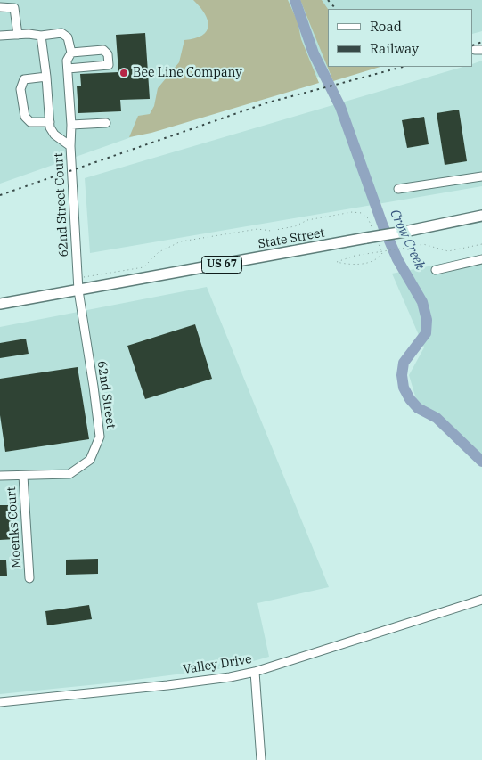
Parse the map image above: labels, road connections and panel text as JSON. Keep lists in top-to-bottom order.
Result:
{
  "streets": {
    "main road": ["State Street", "US 67"],
    "street": [
      "62nd Street Court",
      "62nd Street",
      "Moenks Court",
      "Valley Drive"
    ]
  },
  "crossings": [
    ["62nd Street Court", "State Street"],
    ["62nd Street Court", "62nd Street"],
    ["State Street", "62nd Street"],
    ["62nd Street", "Moenks Court"]
  ],
  "water": ["Crow Creek"],
  "places": ["Bee Line Company"],
  "legend": ["Road", "Railway"]
}
